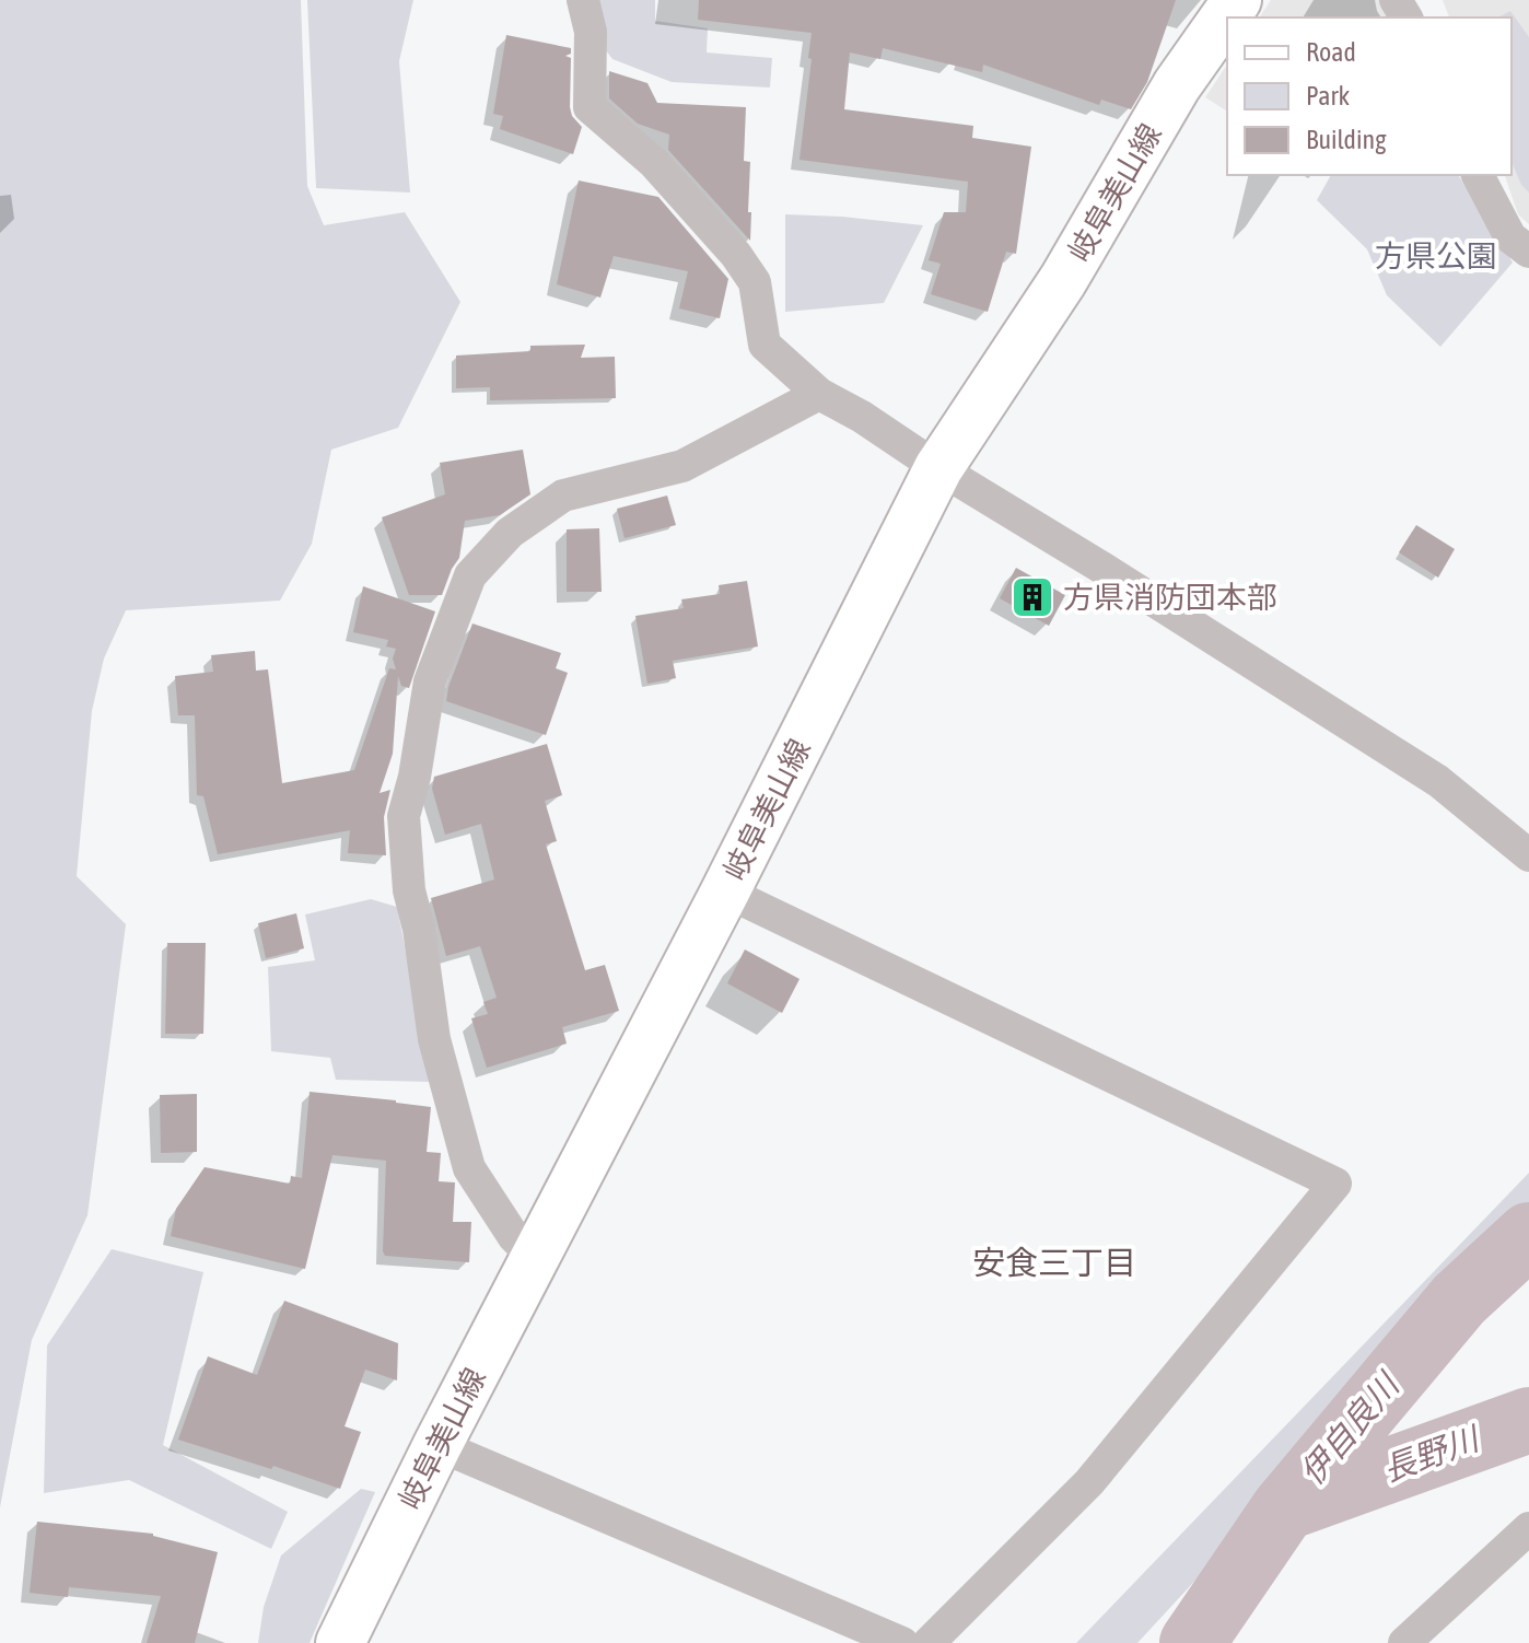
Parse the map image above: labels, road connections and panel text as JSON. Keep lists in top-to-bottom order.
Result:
{
  "streets": {
    "main road": ["岐阜美山線"]
  },
  "districts": ["安食三丁目"],
  "water": ["伊自良川", "長野川"],
  "parks": ["方県公園"],
  "places": {
    "building": ["方県消防団本部"]
  },
  "legend": ["Road", "Park", "Building"]
}
